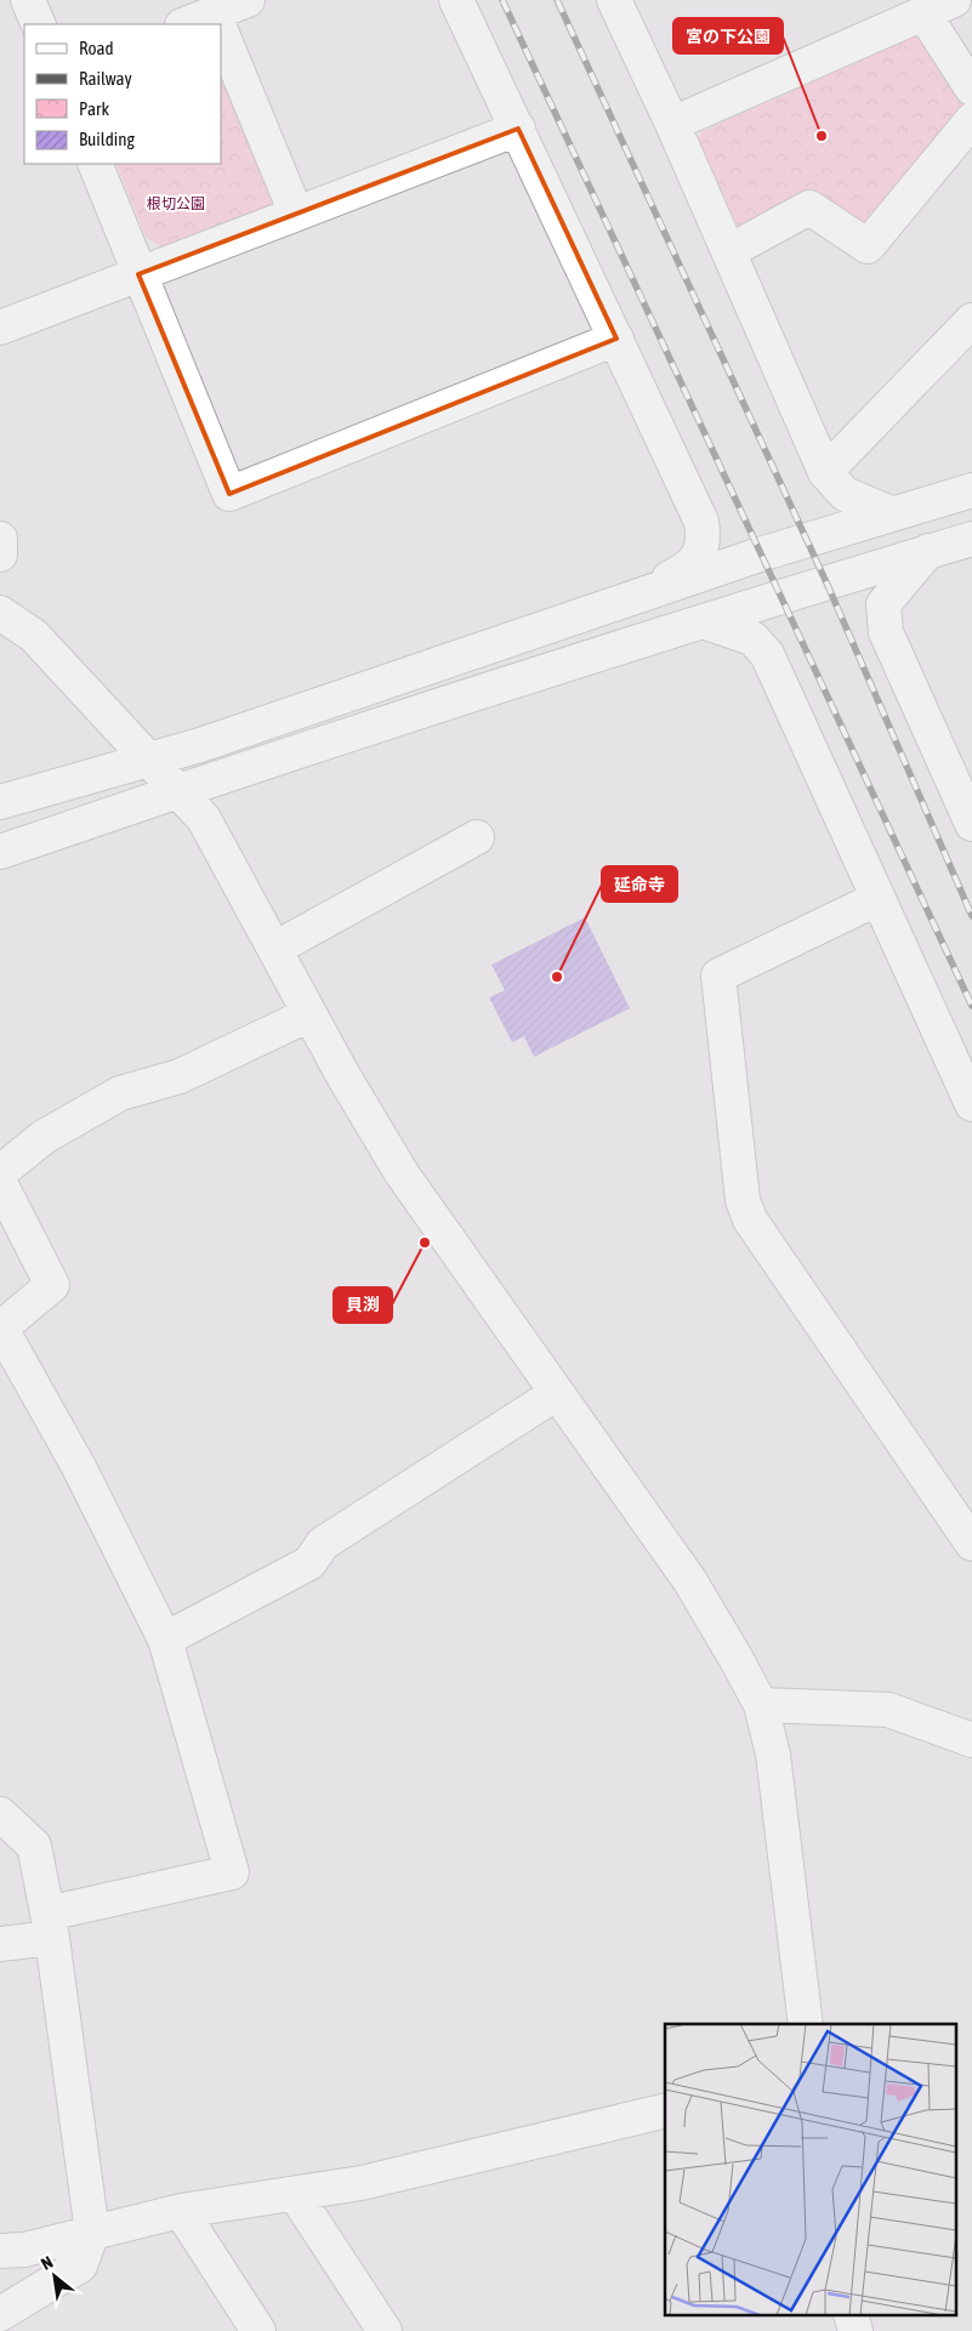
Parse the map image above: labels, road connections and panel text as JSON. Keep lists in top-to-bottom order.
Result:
{
  "parks": ["根切公園"],
  "places": ["宮の下公園", "延命寺", "貝渕"],
  "legend": [
    "Road",
    "Railway",
    "Park",
    "Building"
  ],
  "north": "top left"
}
